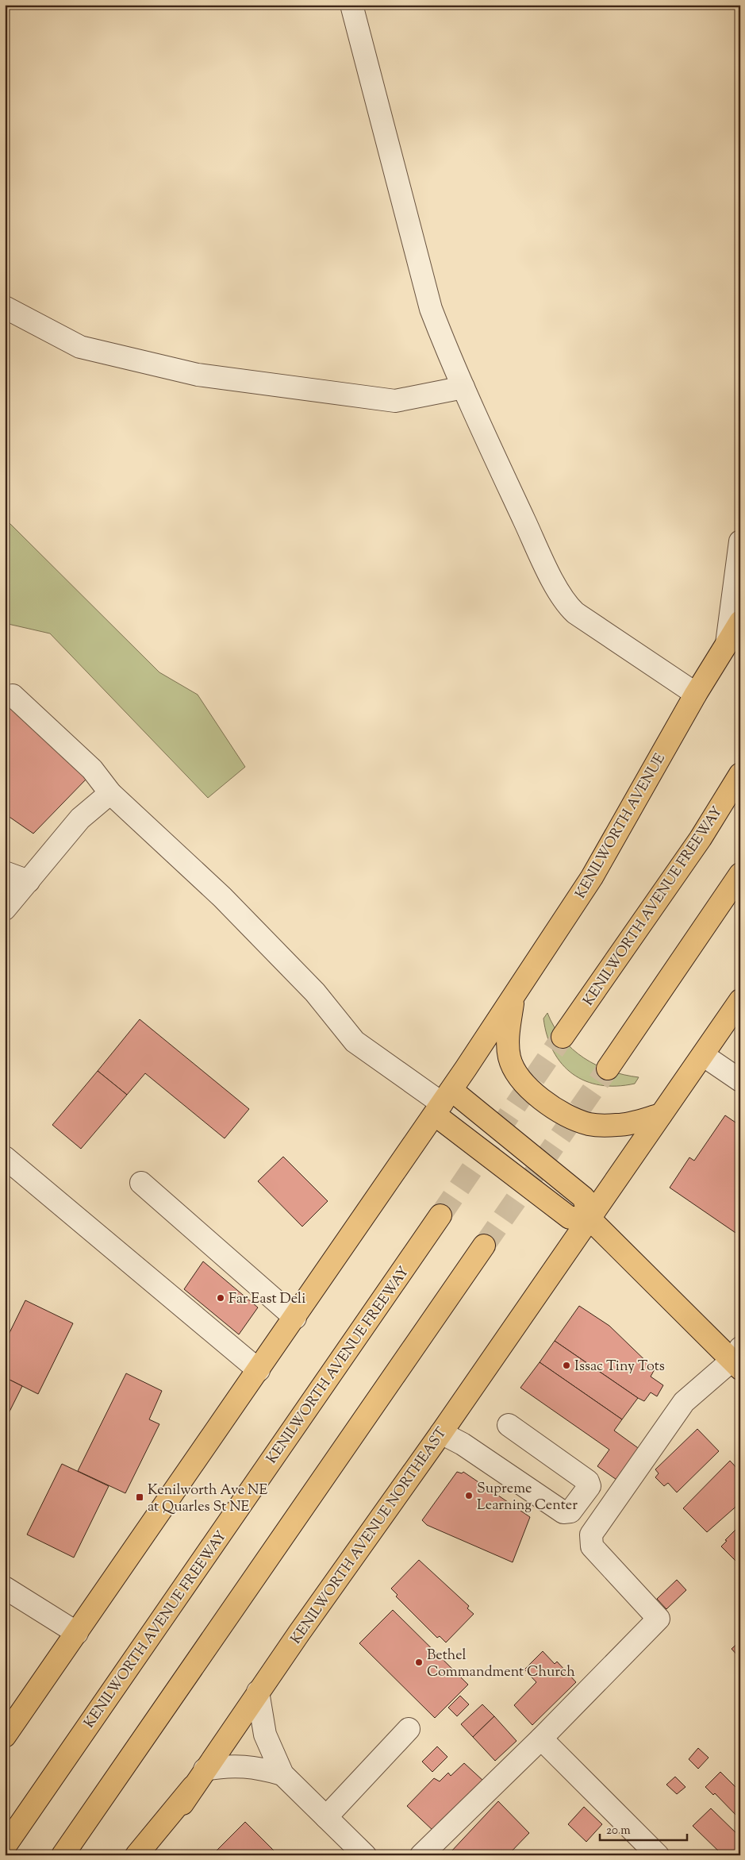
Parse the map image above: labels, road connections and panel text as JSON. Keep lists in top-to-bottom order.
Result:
{
  "streets": {
    "main road": ["KENILWORTH AVENUE", "KENILWORTH AVENUE FREEWAY", "KENILWORTH AVENUE NORTHEAST"]
  },
  "places": {
    "other": [
      "Far East Deli",
      "Issac Tiny Tots",
      "Supreme Learning Center",
      "Bethel Commandment Church"
    ],
    "transit": ["Kenilworth Ave NE at Quarles St NE"]
  },
  "scale_bar": "20 m"
}
